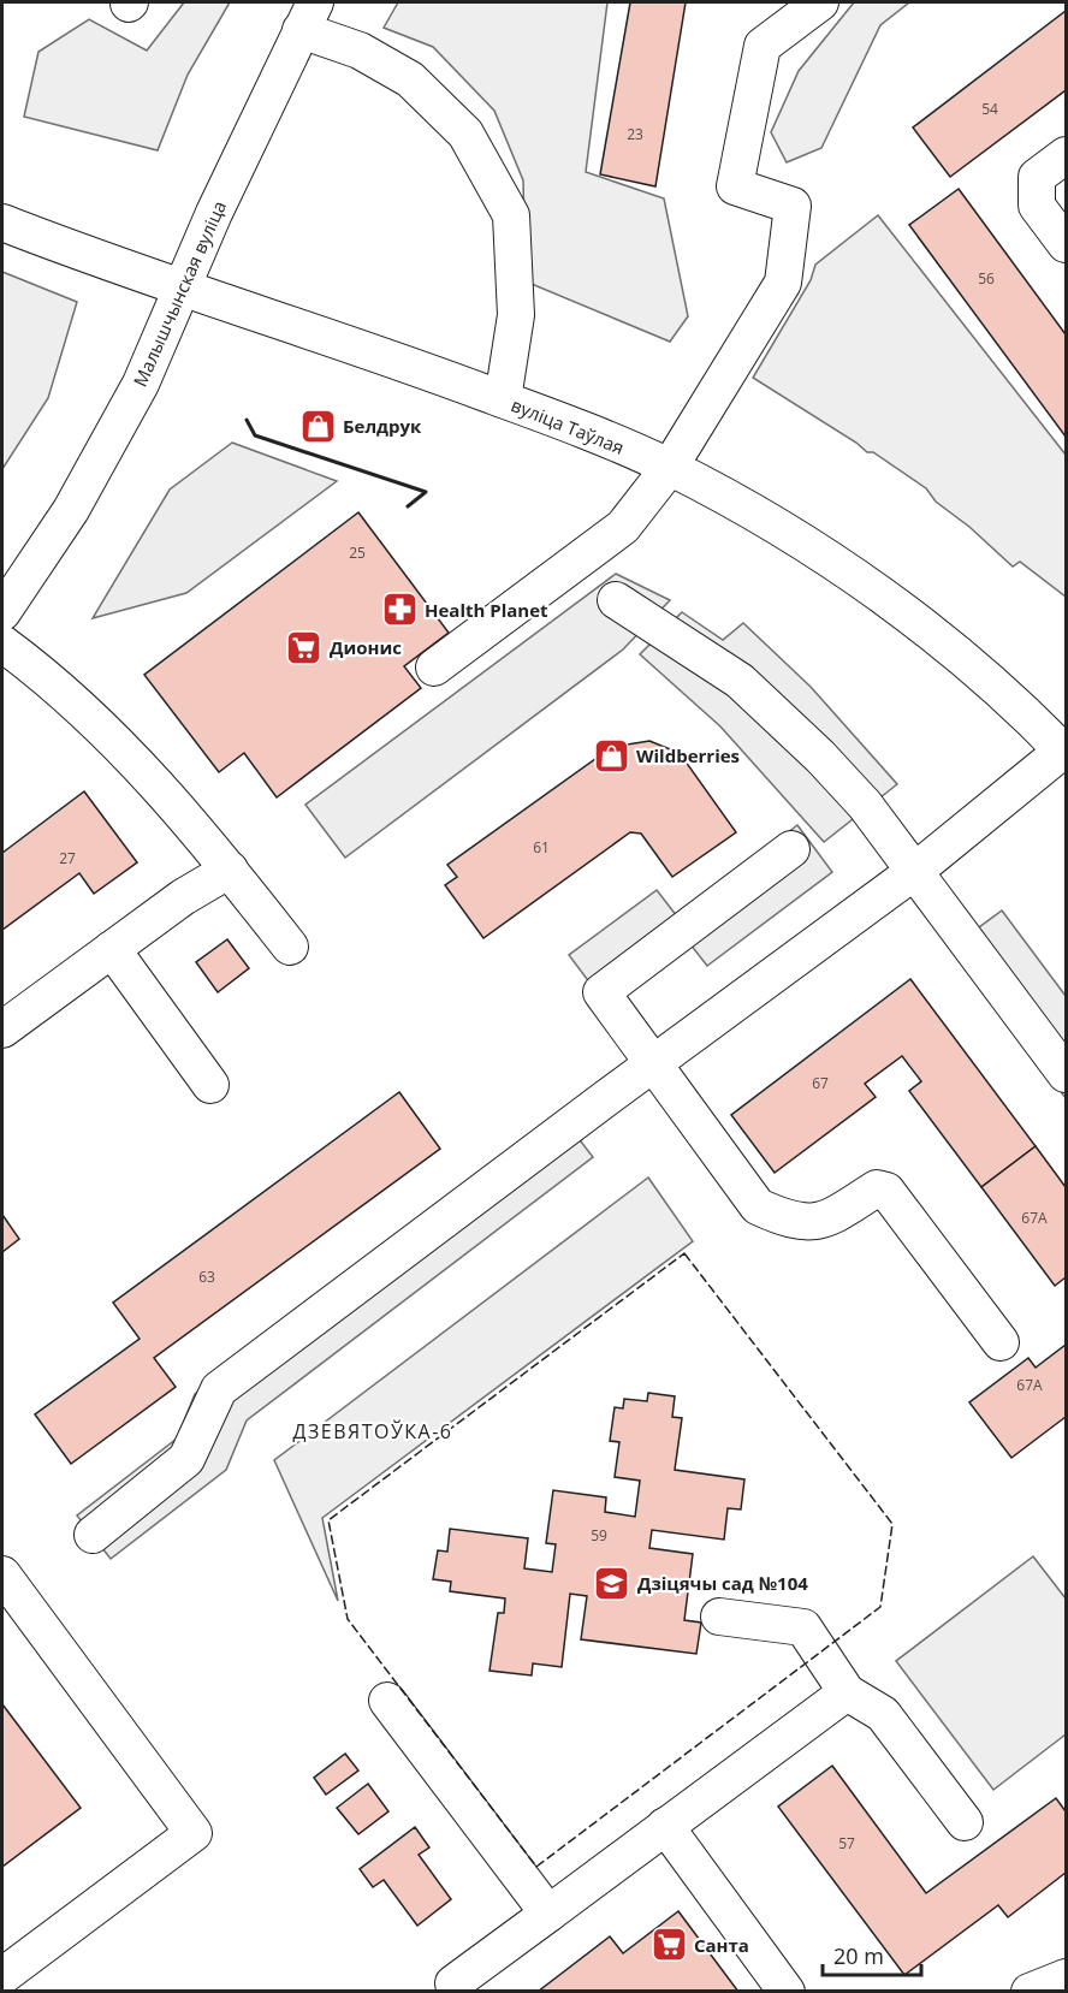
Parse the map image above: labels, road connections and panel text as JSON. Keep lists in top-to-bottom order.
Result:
{
  "streets": {
    "street": ["Малышчынская вуліца", "вуліца Таўлая"]
  },
  "crossings": [
    ["Малышчынская вуліца", "вуліца Таўлая"]
  ],
  "districts": ["ДЗЕВЯТОЎКА-6"],
  "places": {
    "shop": ["Белдрук", "Wildberries"],
    "pharmacy": ["Health Planet"],
    "supermarket": ["Дионис", "Санта"],
    "school or university": ["Дзіцячы сад №104"]
  },
  "house_numbers": [
    "54",
    "23",
    "56",
    "25",
    "61",
    "27",
    "67",
    "67А",
    "63",
    "67А",
    "59",
    "57"
  ],
  "scale_bar": "20 m"
}
